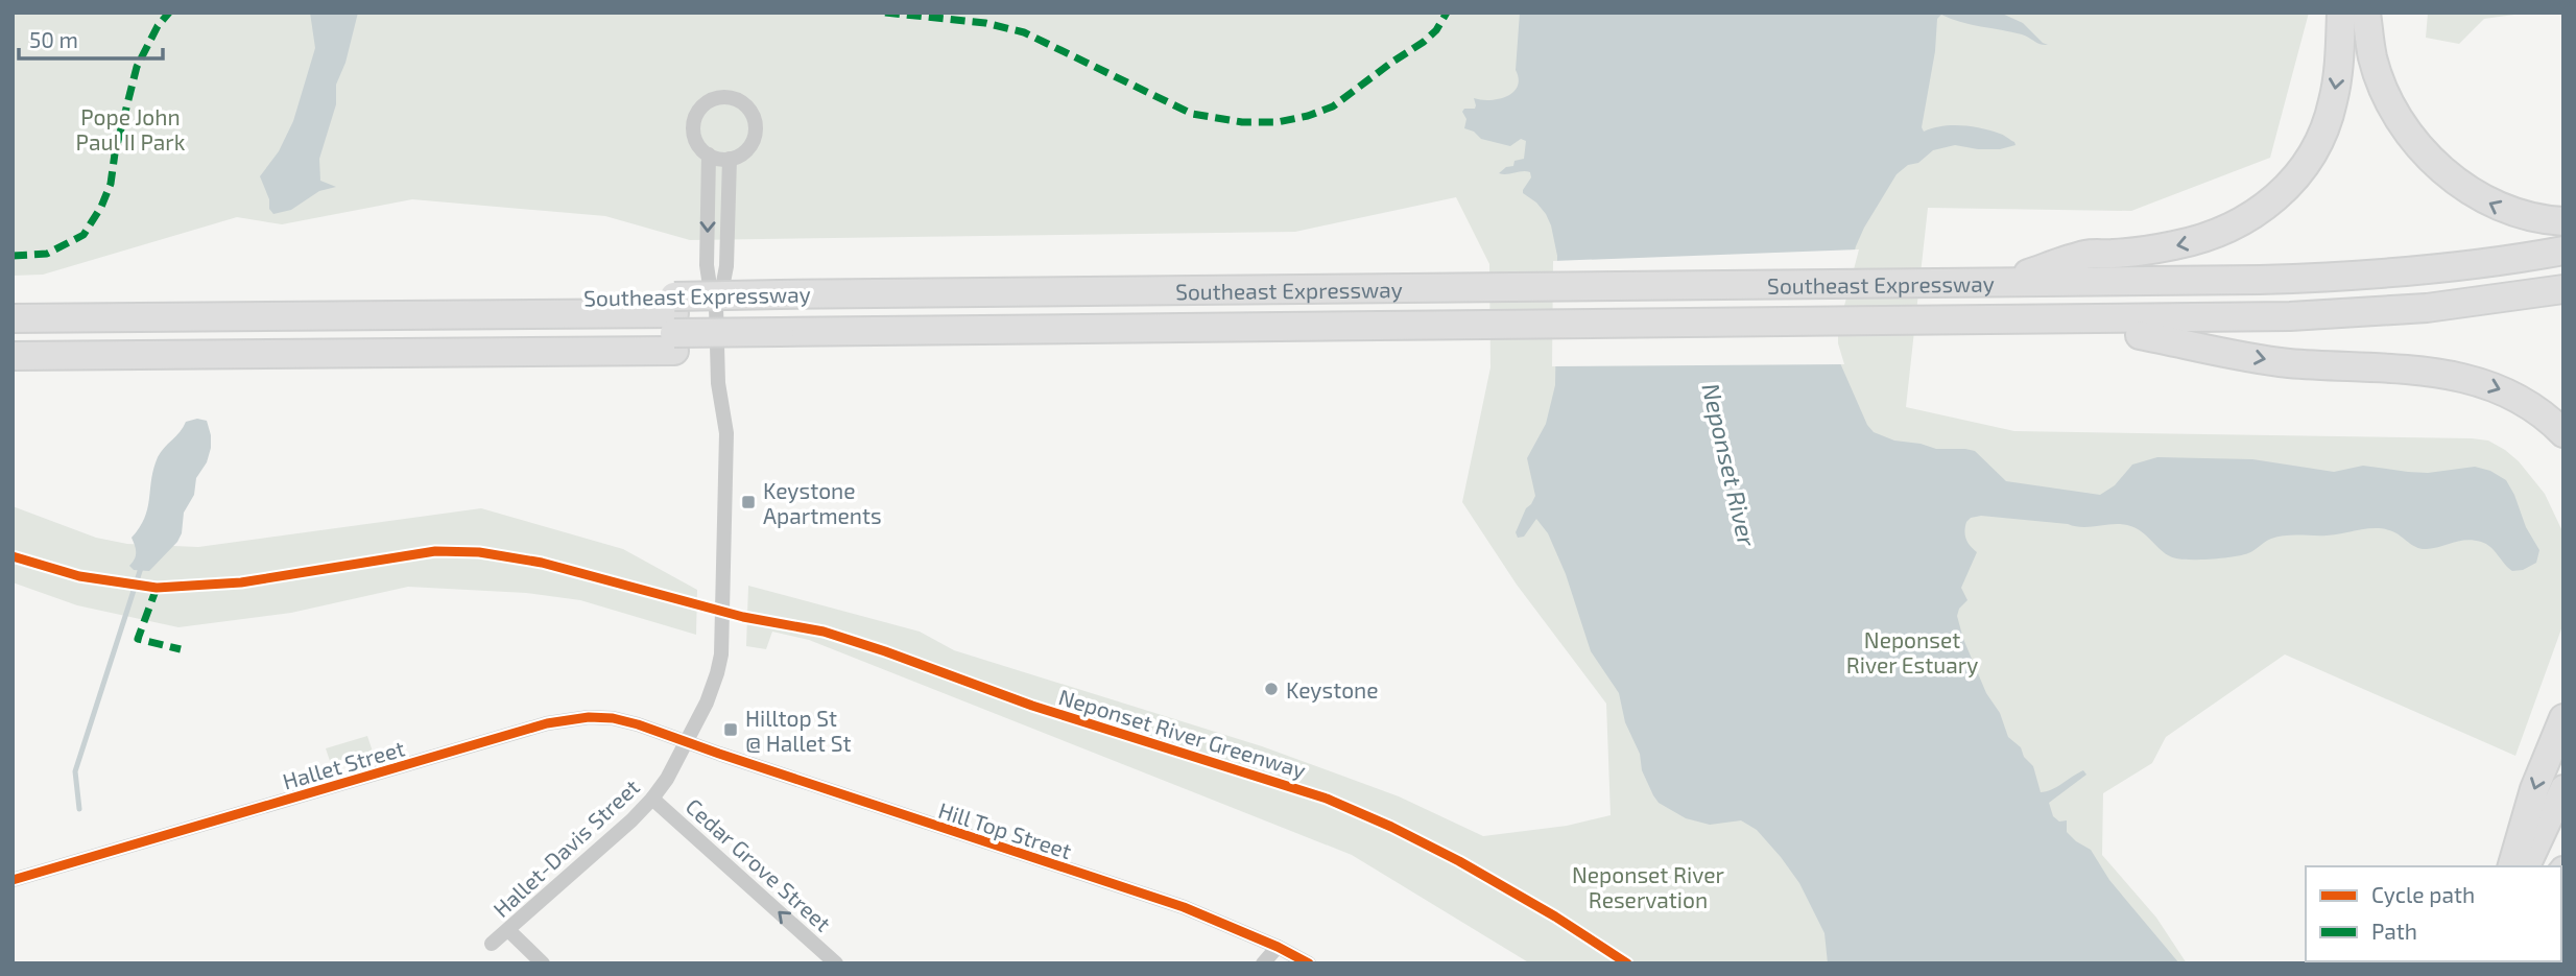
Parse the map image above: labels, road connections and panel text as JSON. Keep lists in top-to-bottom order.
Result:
{
  "streets": {
    "highway": ["Southeast Expressway"],
    "street": [
      "Hallet Street",
      "Hill Top Street",
      "Hallet-Davis Street",
      "Cedar Grove Street"
    ],
    "cycle path": ["Neponset River Greenway"]
  },
  "crossings": [
    ["Hallet Street", "Hill Top Street"],
    ["Hallet Street", "Hallet-Davis Street"],
    ["Hill Top Street", "Hallet-Davis Street"],
    ["Hallet-Davis Street", "Cedar Grove Street"]
  ],
  "one_way": ["Cedar Grove Street"],
  "water": ["Neponset River"],
  "parks": ["Pope John Paul II Park", "Neponset River Estuary", "Neponset River Reservation"],
  "places": {
    "transit": ["Keystone Apartments", "Hilltop St @ Hallet St"],
    "other": ["Keystone"]
  },
  "legend": ["Cycle path", "Path"],
  "scale_bar": "50 m"
}
